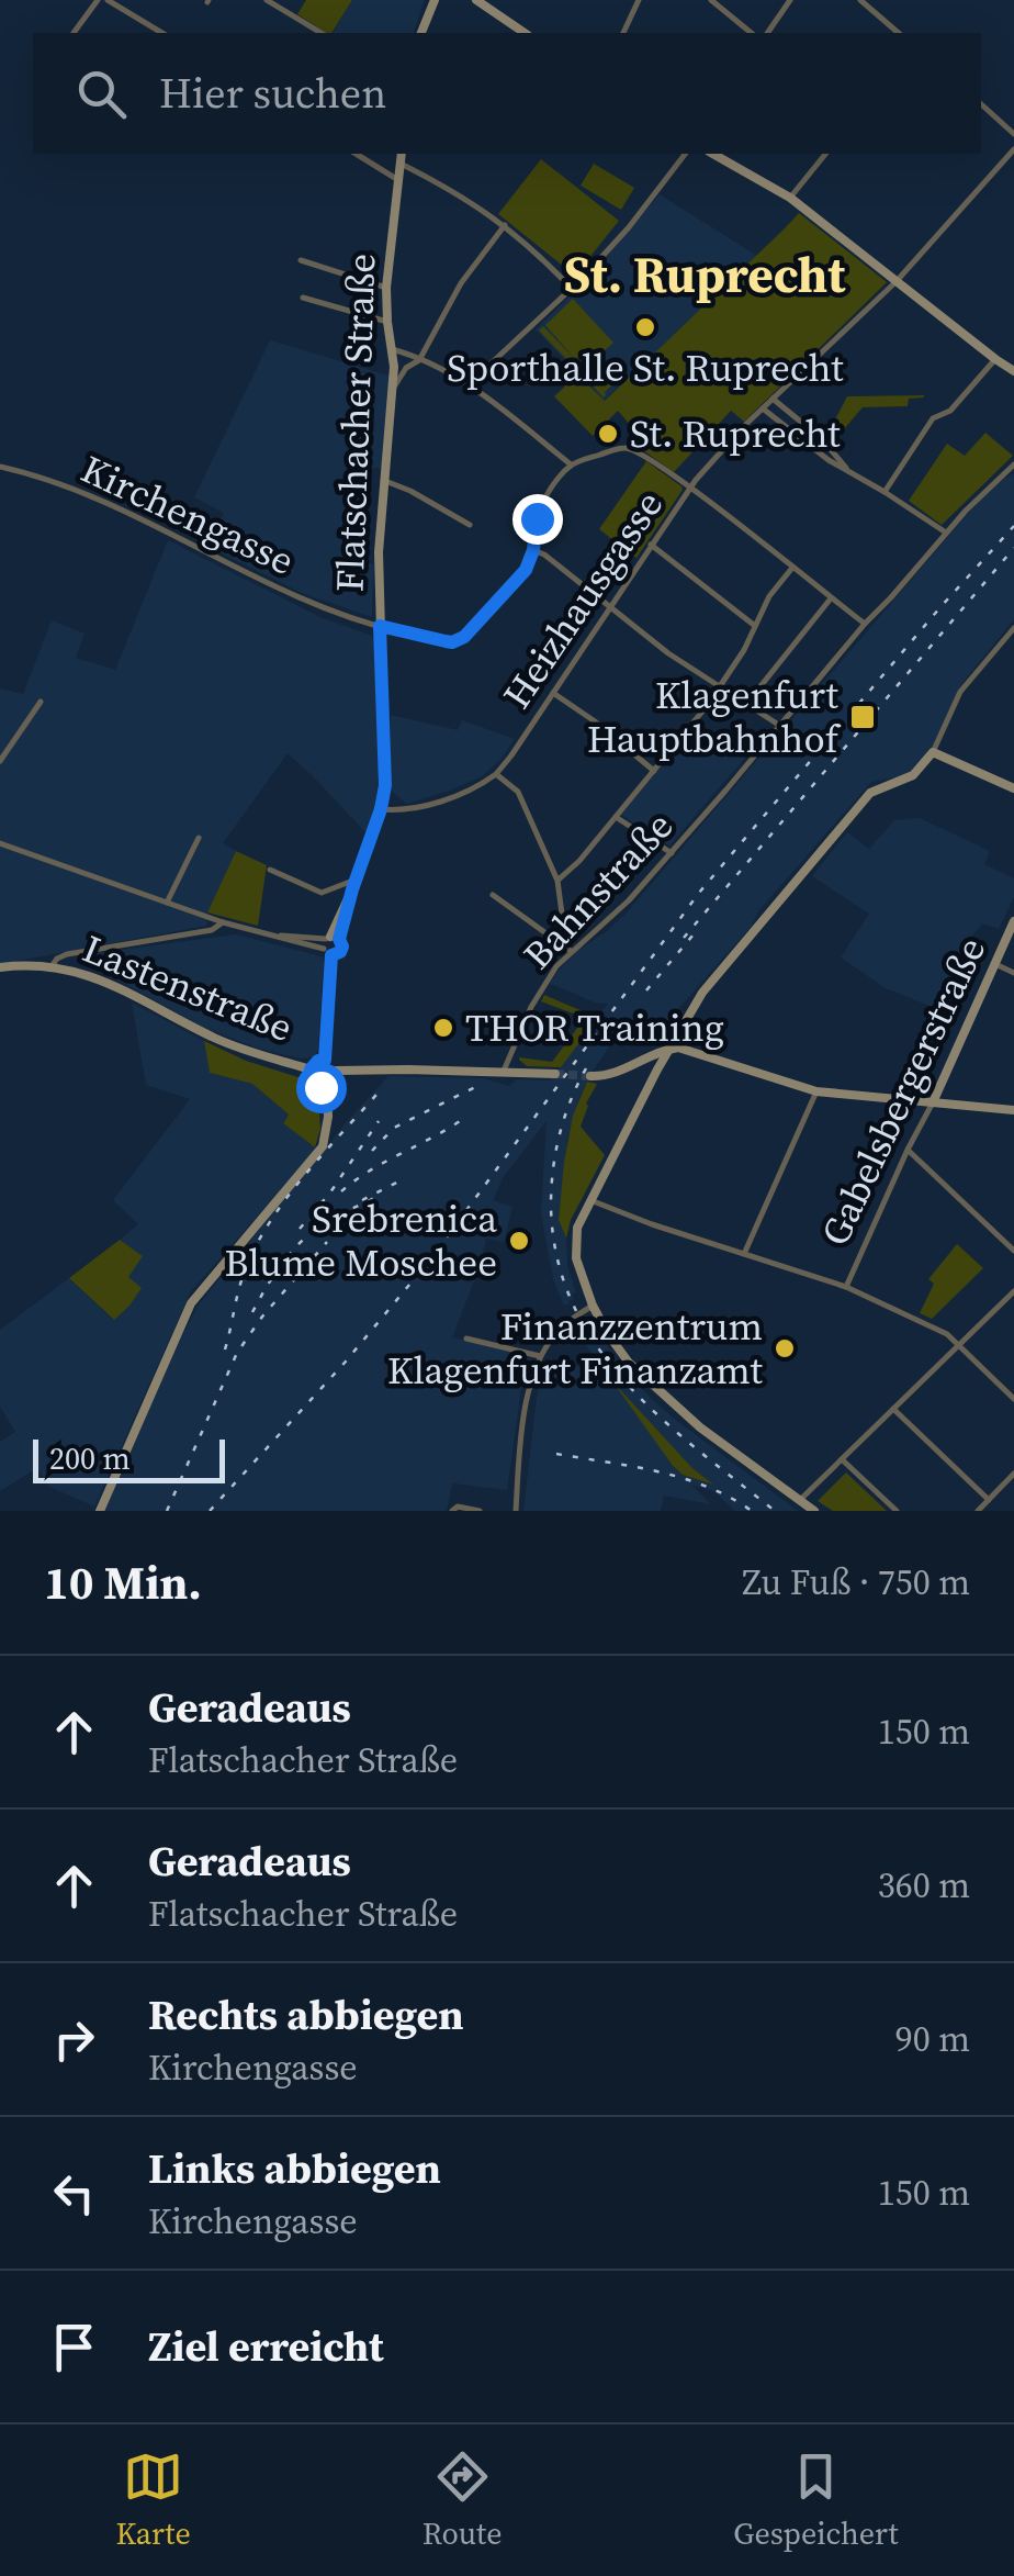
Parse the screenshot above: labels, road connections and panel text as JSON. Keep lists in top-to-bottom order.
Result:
{
  "streets": {
    "street": [
      "Flatschacher Straße",
      "Kirchengasse",
      "Heizhausgasse",
      "Bahnstraße",
      "Lastenstraße",
      "Gabelsbergerstraße"
    ]
  },
  "crossings": [
    ["Flatschacher Straße", "Kirchengasse"],
    ["Flatschacher Straße", "Lastenstraße"]
  ],
  "districts": ["St. Ruprecht"],
  "places": {
    "other": [
      "Sporthalle St. Ruprecht",
      "St. Ruprecht",
      "THOR Training",
      "Srebrenica Blume Moschee",
      "Finanzzentrum Klagenfurt Finanzamt"
    ],
    "transit": ["Klagenfurt Hauptbahnhof"]
  },
  "scale_bar": "200 m",
  "page": {
    "search": "Hier suchen",
    "scale": "200 m",
    "heading": ["10 Min.", "Zu Fuß · 750 m"],
    "list": [
      ["Geradeaus", "Flatschacher Straße", "150 m"],
      ["Geradeaus", "Flatschacher Straße", "360 m"],
      ["Rechts abbiegen", "Kirchengasse", "90 m"],
      ["Links abbiegen", "Kirchengasse", "150 m"],
      "Ziel erreicht"
    ],
    "nav": ["Karte", "Route", "Gespeichert"]
  }
}
